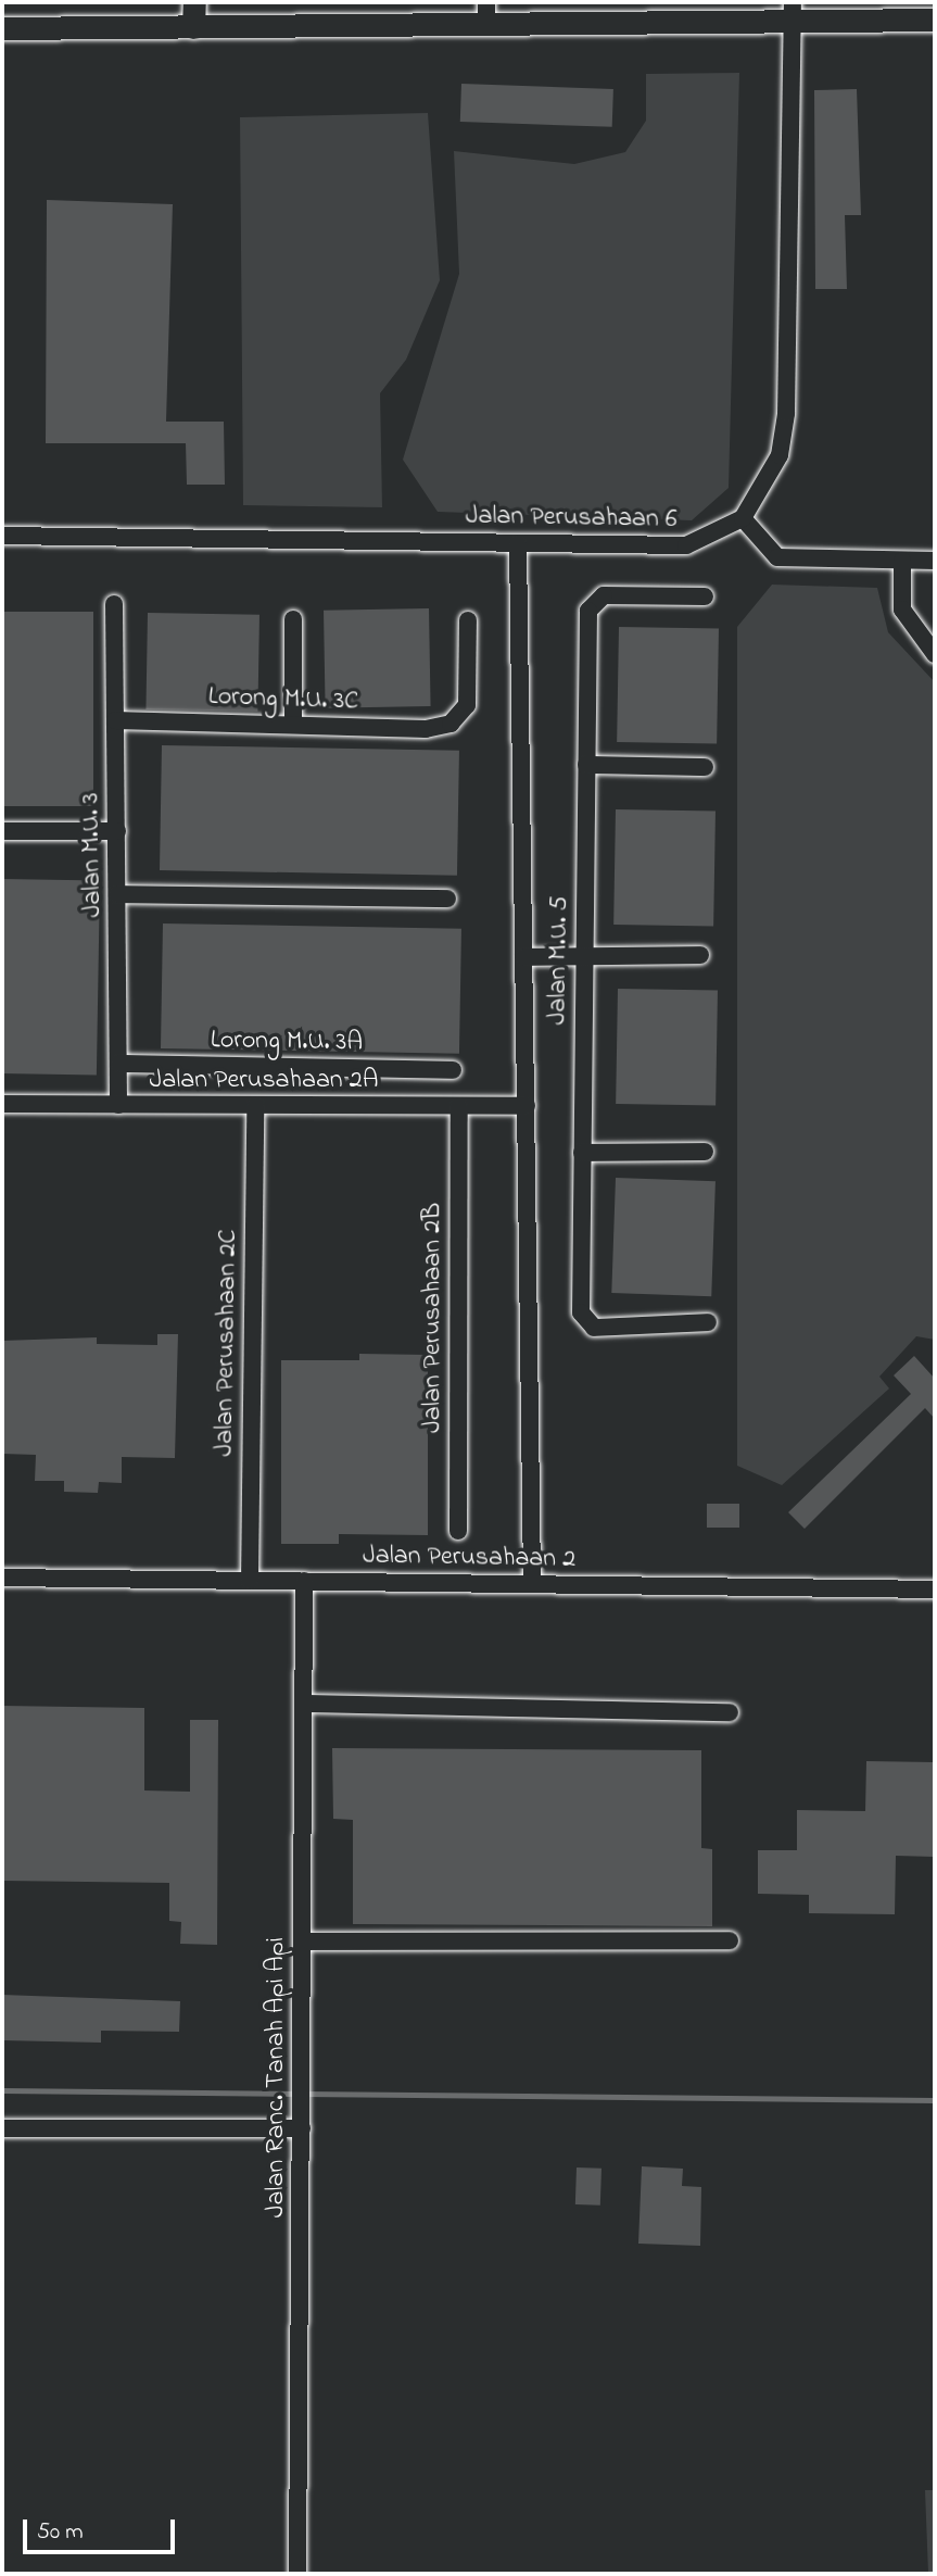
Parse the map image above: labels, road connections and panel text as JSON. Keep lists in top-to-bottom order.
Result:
{
  "streets": {
    "street": [
      "Jalan Perusahaan 6",
      "Lorong M.U. 3C",
      "Jalan M.U. 3",
      "Jalan M.U. 5",
      "Lorong M.U. 3A",
      "Jalan Perusahaan 2A",
      "Jalan Perusahaan 2B",
      "Jalan Perusahaan 2C",
      "Jalan Perusahaan 2",
      "Jalan Ranc. Tanah Api Api"
    ]
  },
  "crossings": [
    ["Lorong M.U. 3C", "Jalan M.U. 3"],
    ["Jalan M.U. 3", "Lorong M.U. 3A"],
    ["Jalan M.U. 3", "Jalan Perusahaan 2A"],
    ["Jalan Perusahaan 2A", "Jalan Perusahaan 2B"],
    ["Jalan Perusahaan 2A", "Jalan Perusahaan 2C"],
    ["Jalan Perusahaan 2C", "Jalan Perusahaan 2"],
    ["Jalan Perusahaan 2", "Jalan Ranc. Tanah Api Api"]
  ],
  "scale_bar": "50 m"
}
